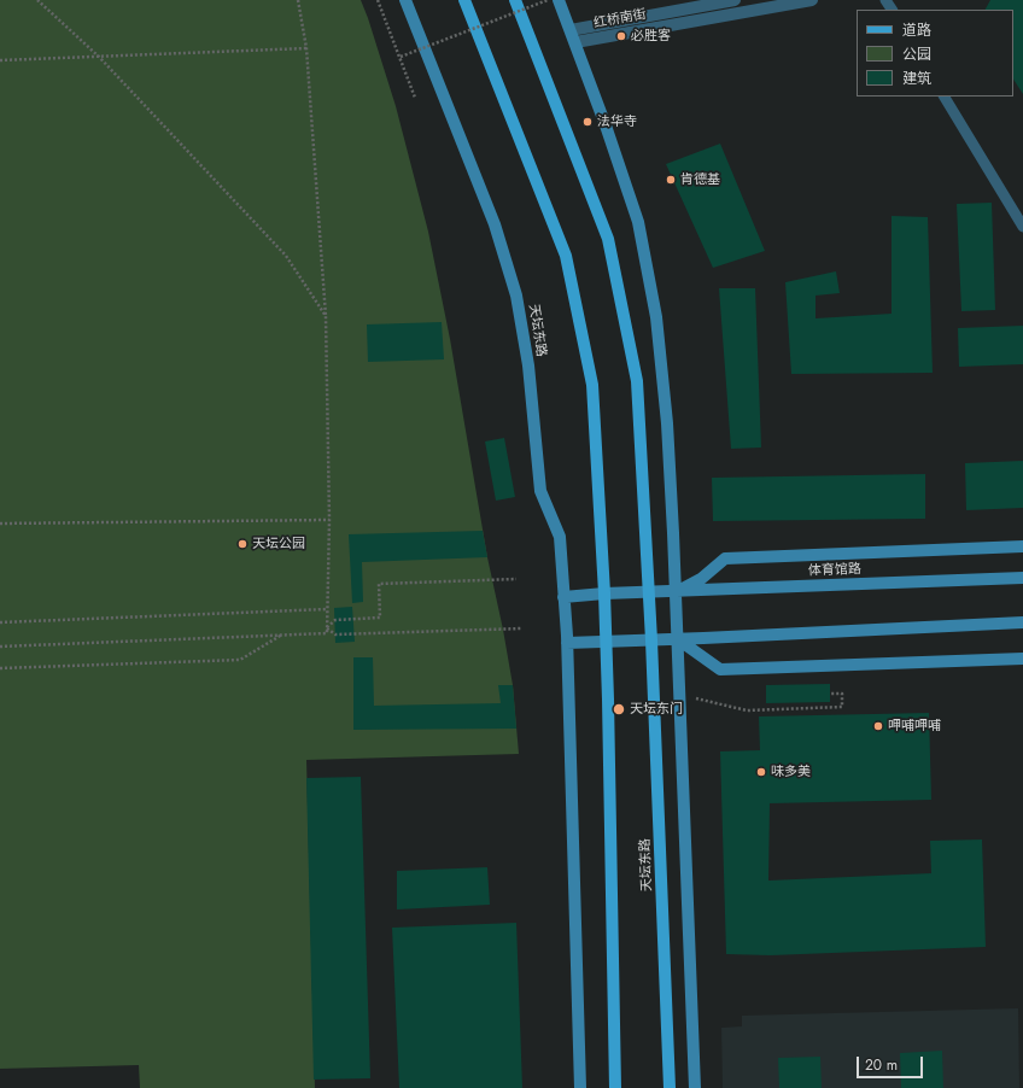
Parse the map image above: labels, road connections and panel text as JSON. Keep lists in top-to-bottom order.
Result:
{
  "streets": {
    "main road": ["天坛东路"],
    "street": ["红桥南街", "体育馆路"]
  },
  "crossings": [
    ["天坛东路", "体育馆路"]
  ],
  "places": [
    "必胜客",
    "法华寺",
    "肯德基",
    "天坛公园",
    "天坛东门",
    "呷哺呷哺",
    "味多美"
  ],
  "legend": ["道路", "公园", "建筑"],
  "scale_bar": "20 m"
}
